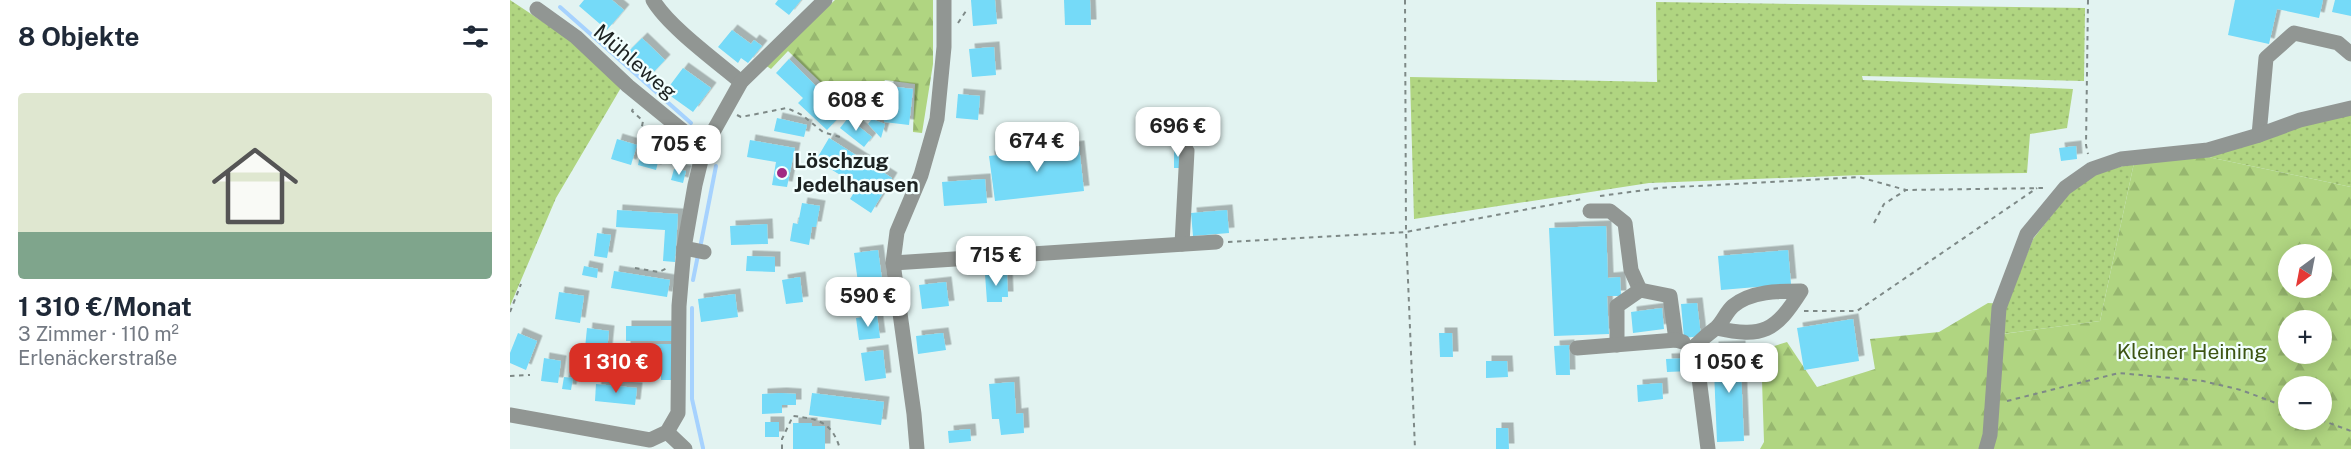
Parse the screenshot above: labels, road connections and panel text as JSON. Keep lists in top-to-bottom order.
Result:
{
  "streets": {
    "street": ["Mühleweg"]
  },
  "parks": ["Kleiner Heining"],
  "places": ["Löschzug Jedelhausen"],
  "north": "bottom left",
  "page": {
    "heading": "8 Objekte",
    "list": [
      {
        "name": "1 310 €/Monat",
        "note": "3 Zimmer · 110 m² · Erlenäckerstraße"
      }
    ],
    "price": [
      "608 €",
      "696 €",
      "674 €",
      "705 €",
      "715 €",
      "590 €",
      "1 310 €",
      "1 050 €"
    ],
    "map_buttons": ["+", "−"]
  }
}
